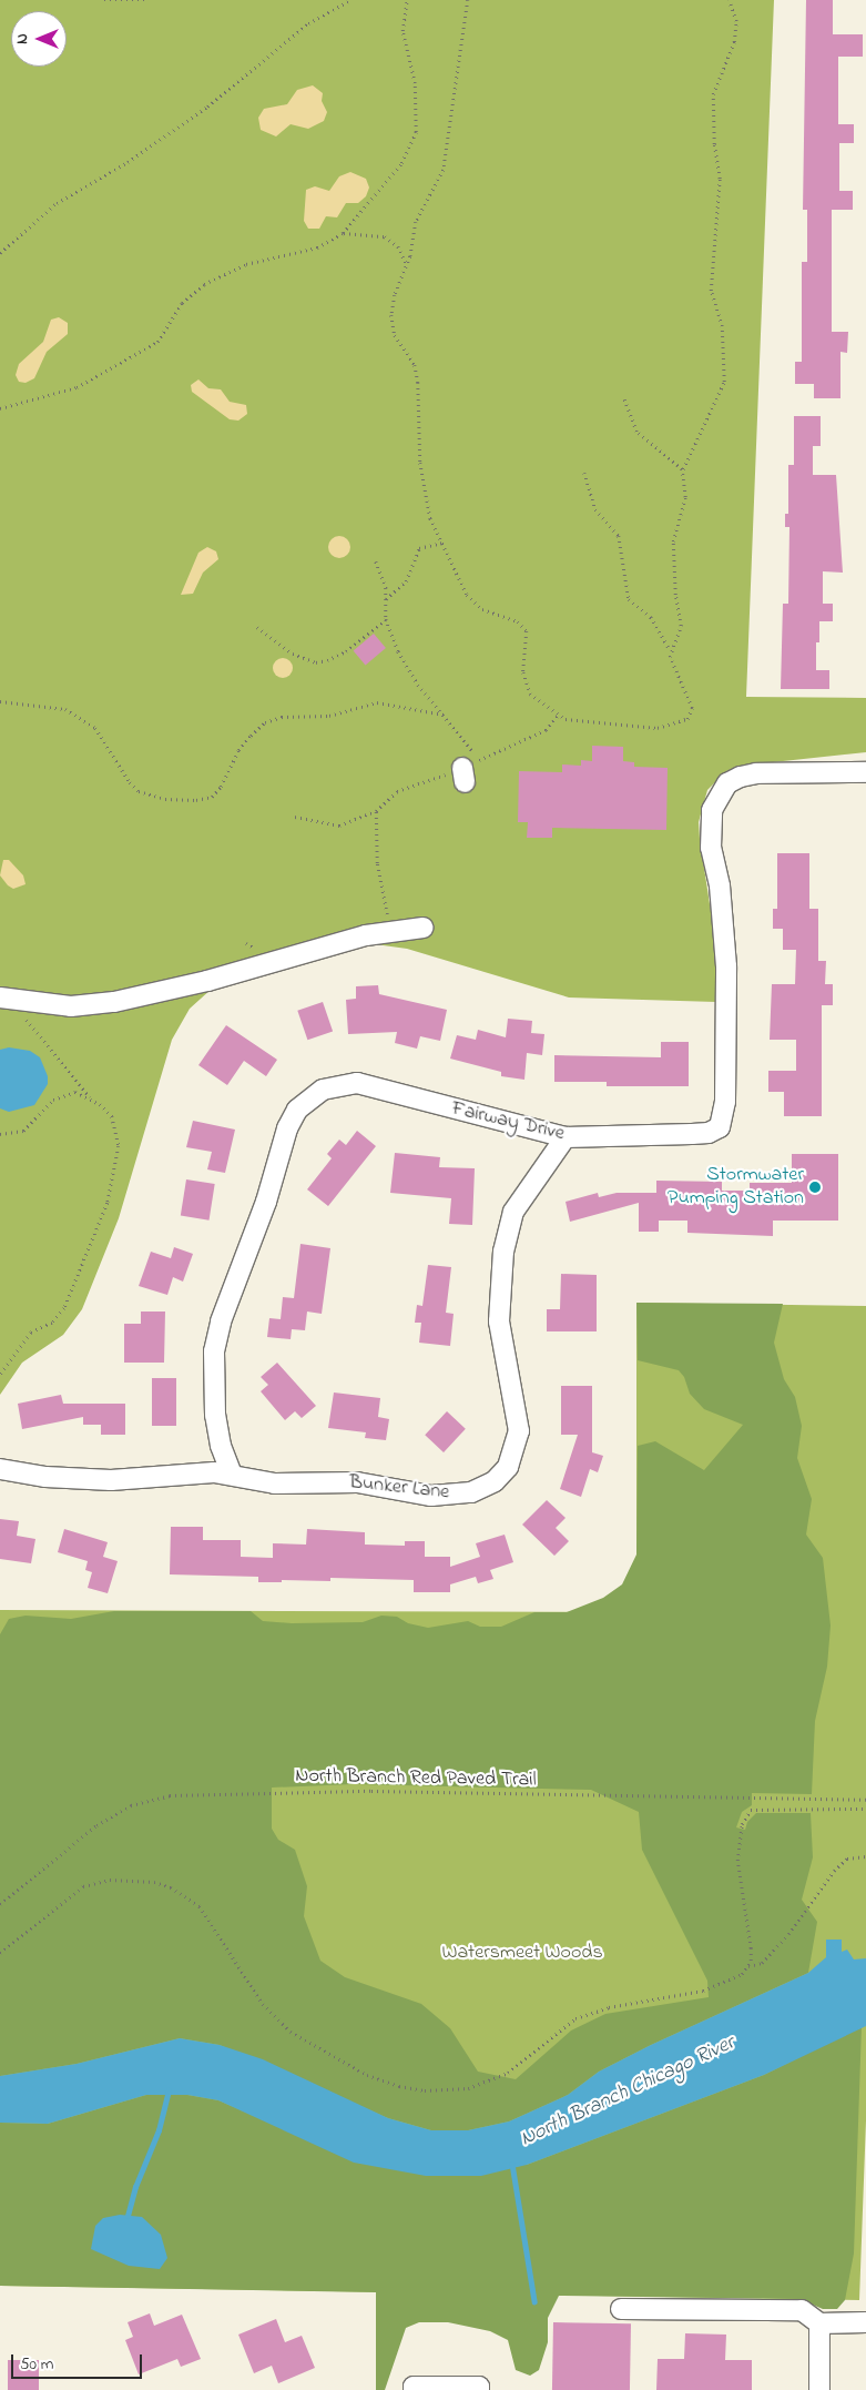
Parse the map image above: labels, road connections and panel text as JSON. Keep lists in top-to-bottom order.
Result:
{
  "streets": {
    "street": ["Fairway Drive", "Bunker Lane"],
    "path": ["North Branch Red Paved Trail"]
  },
  "crossings": [
    ["Fairway Drive", "Bunker Lane"]
  ],
  "water": ["North Branch Chicago River"],
  "parks": ["Watersmeet Woods"],
  "places": ["Stormwater Pumping Station"],
  "scale_bar": "50 m",
  "north": "left"
}
